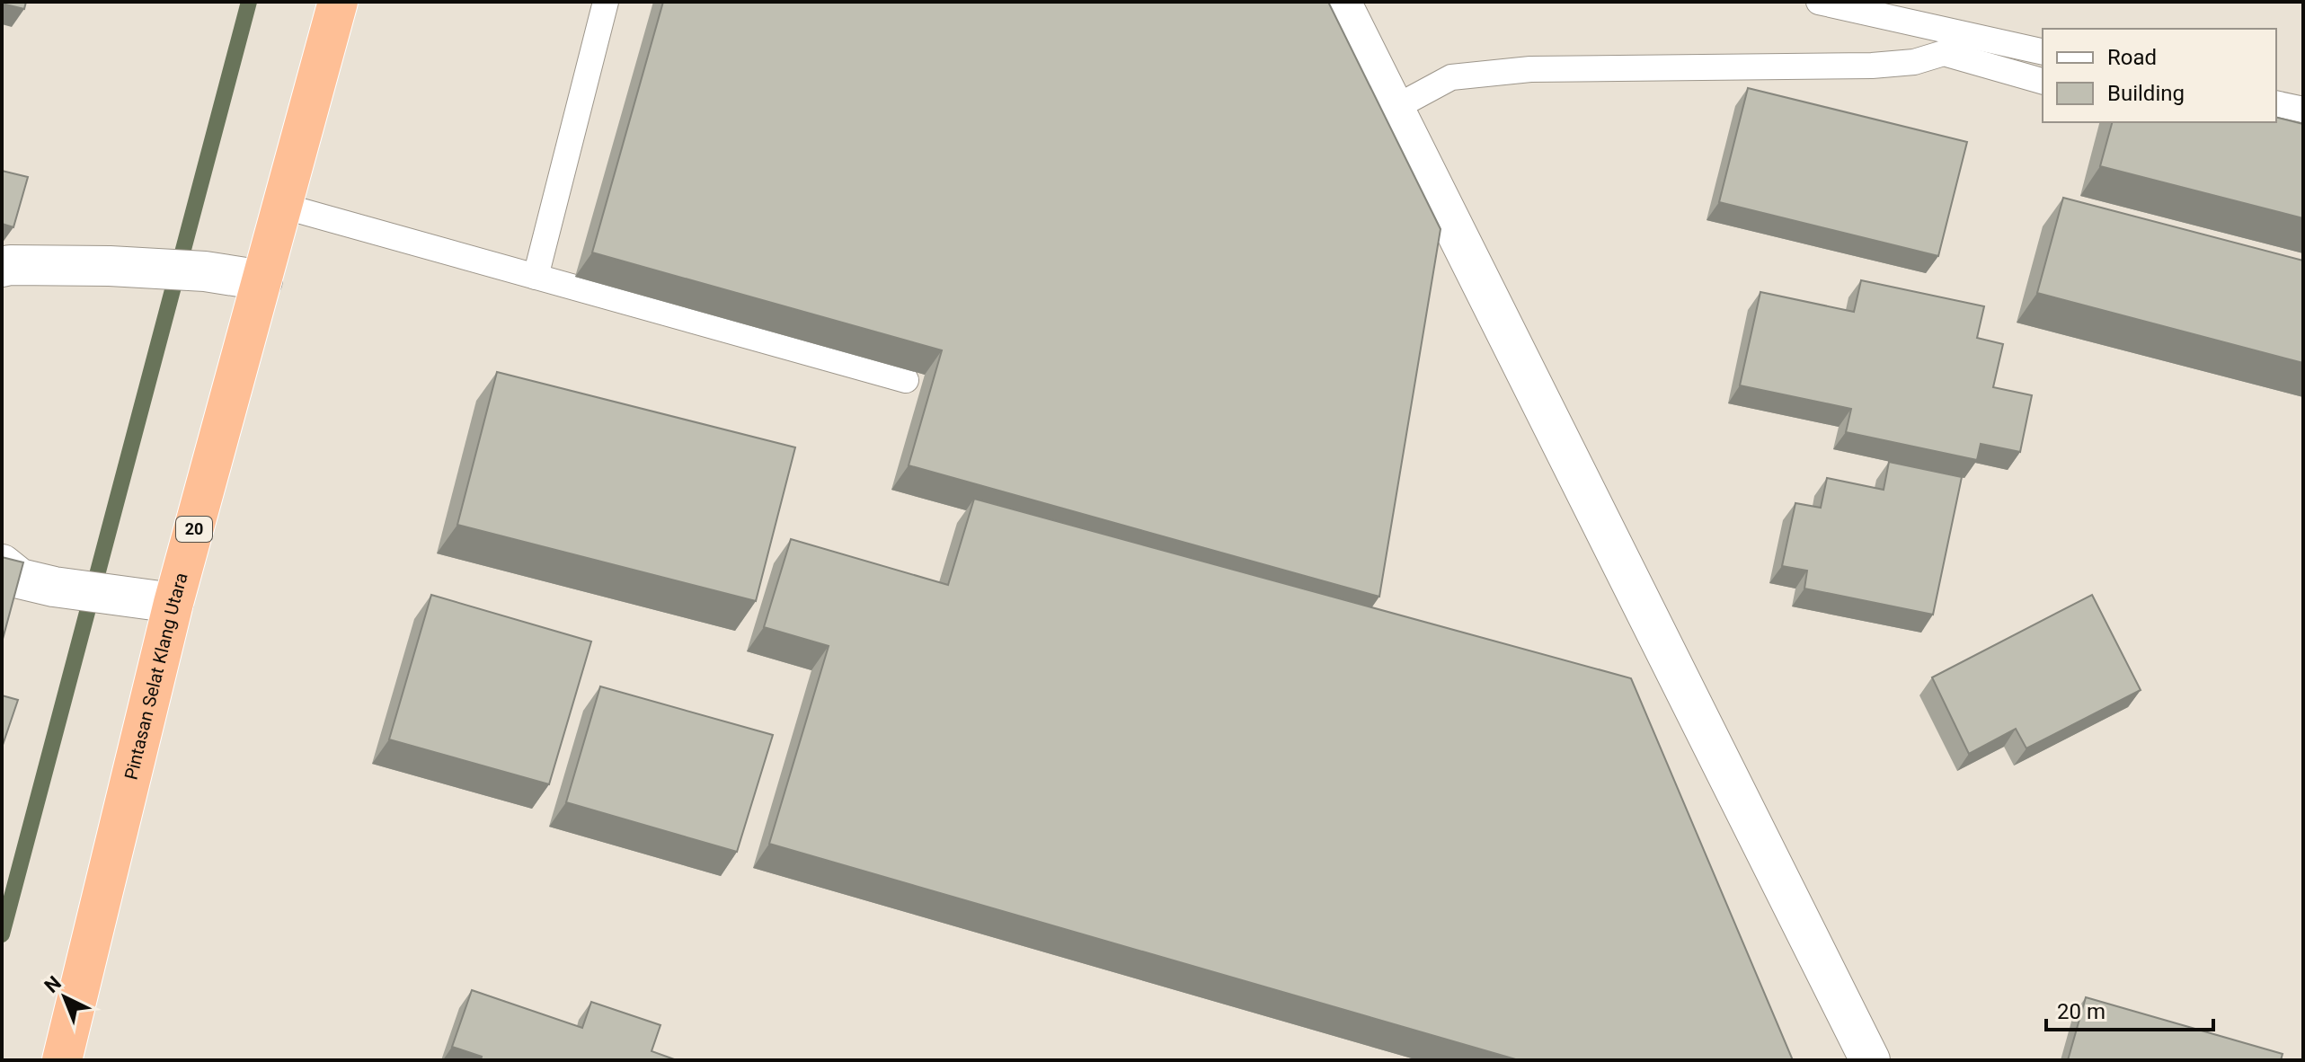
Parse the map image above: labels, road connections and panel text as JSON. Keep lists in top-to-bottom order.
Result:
{
  "streets": {
    "highway": ["20", "Pintasan Selat Klang Utara"]
  },
  "legend": ["Road", "Building"],
  "scale_bar": "20 m",
  "north": "top left"
}
